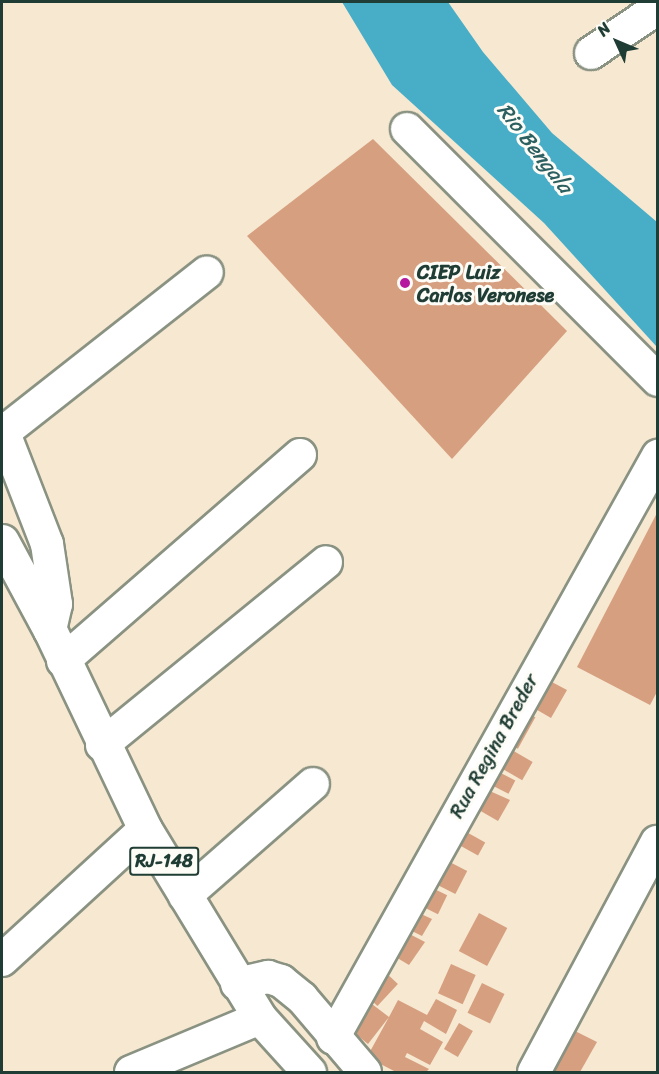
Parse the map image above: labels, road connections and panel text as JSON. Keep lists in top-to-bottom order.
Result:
{
  "streets": {
    "main road": ["RJ-148"],
    "street": ["Rua Regina Breder"]
  },
  "water": ["Rio Bengala"],
  "places": ["CIEP Luiz Carlos Veronese"],
  "north": "top left"
}
